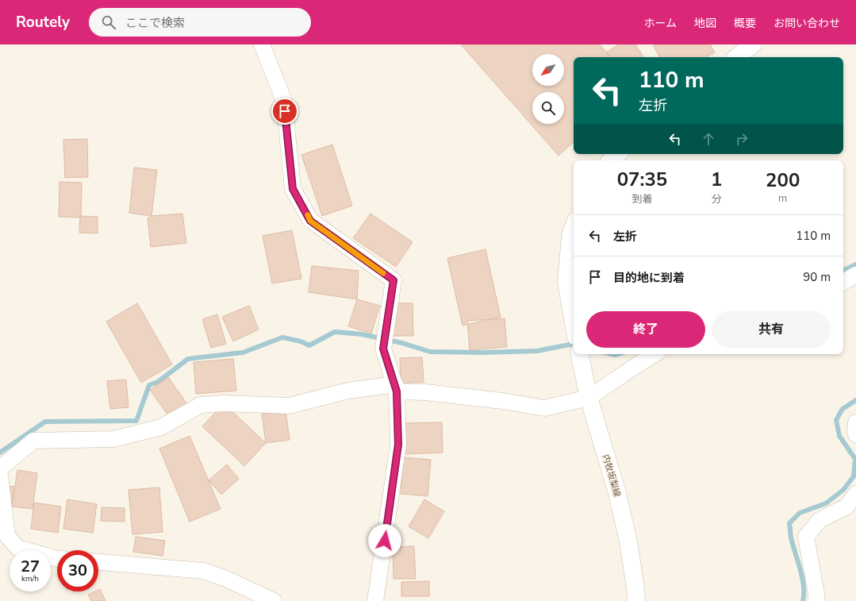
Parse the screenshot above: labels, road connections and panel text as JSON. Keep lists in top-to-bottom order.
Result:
{
  "streets": {
    "main road": ["内牧坂梨線"]
  },
  "north": "bottom left",
  "page": {
    "header": "Routely",
    "search": "ここで検索",
    "nav": [
      "ホーム",
      "地図",
      "概要",
      "お問い合わせ"
    ],
    "turn": ["110 m", "左折"],
    "eta": [
      "07:35",
      "到着",
      "1",
      "分",
      "200",
      "m"
    ],
    "list": [
      {
        "name": "左折",
        "value": "110 m"
      },
      {
        "name": "目的地に到着",
        "value": "90 m"
      }
    ],
    "buttons": ["終了", "共有"],
    "speed": "27 km/h",
    "limit": "30"
  }
}
